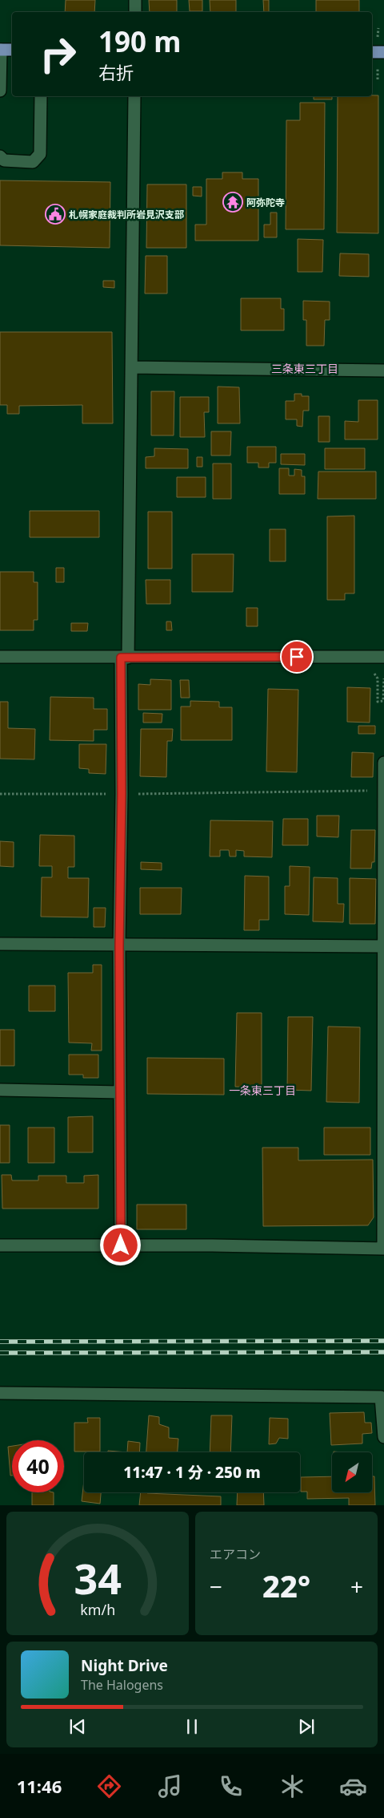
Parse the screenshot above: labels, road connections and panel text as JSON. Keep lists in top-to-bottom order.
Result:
{
  "districts": ["三条東三丁目", "一条東三丁目"],
  "places": {
    "temple": ["阿弥陀寺"],
    "public building": ["札幌家庭裁判所岩見沢支部"]
  },
  "north": "bottom left",
  "page": {
    "turn": ["190 m", "右折"],
    "limit": "40",
    "trip": "11:47 · 1 分 · 250 m",
    "tile": "エアコン",
    "heat": ["−", "22°", "+"],
    "song": ["Night Drive", "The Halogens"],
    "tabs": "11:46",
    "gauge": ["34", "km/h"]
  }
}
